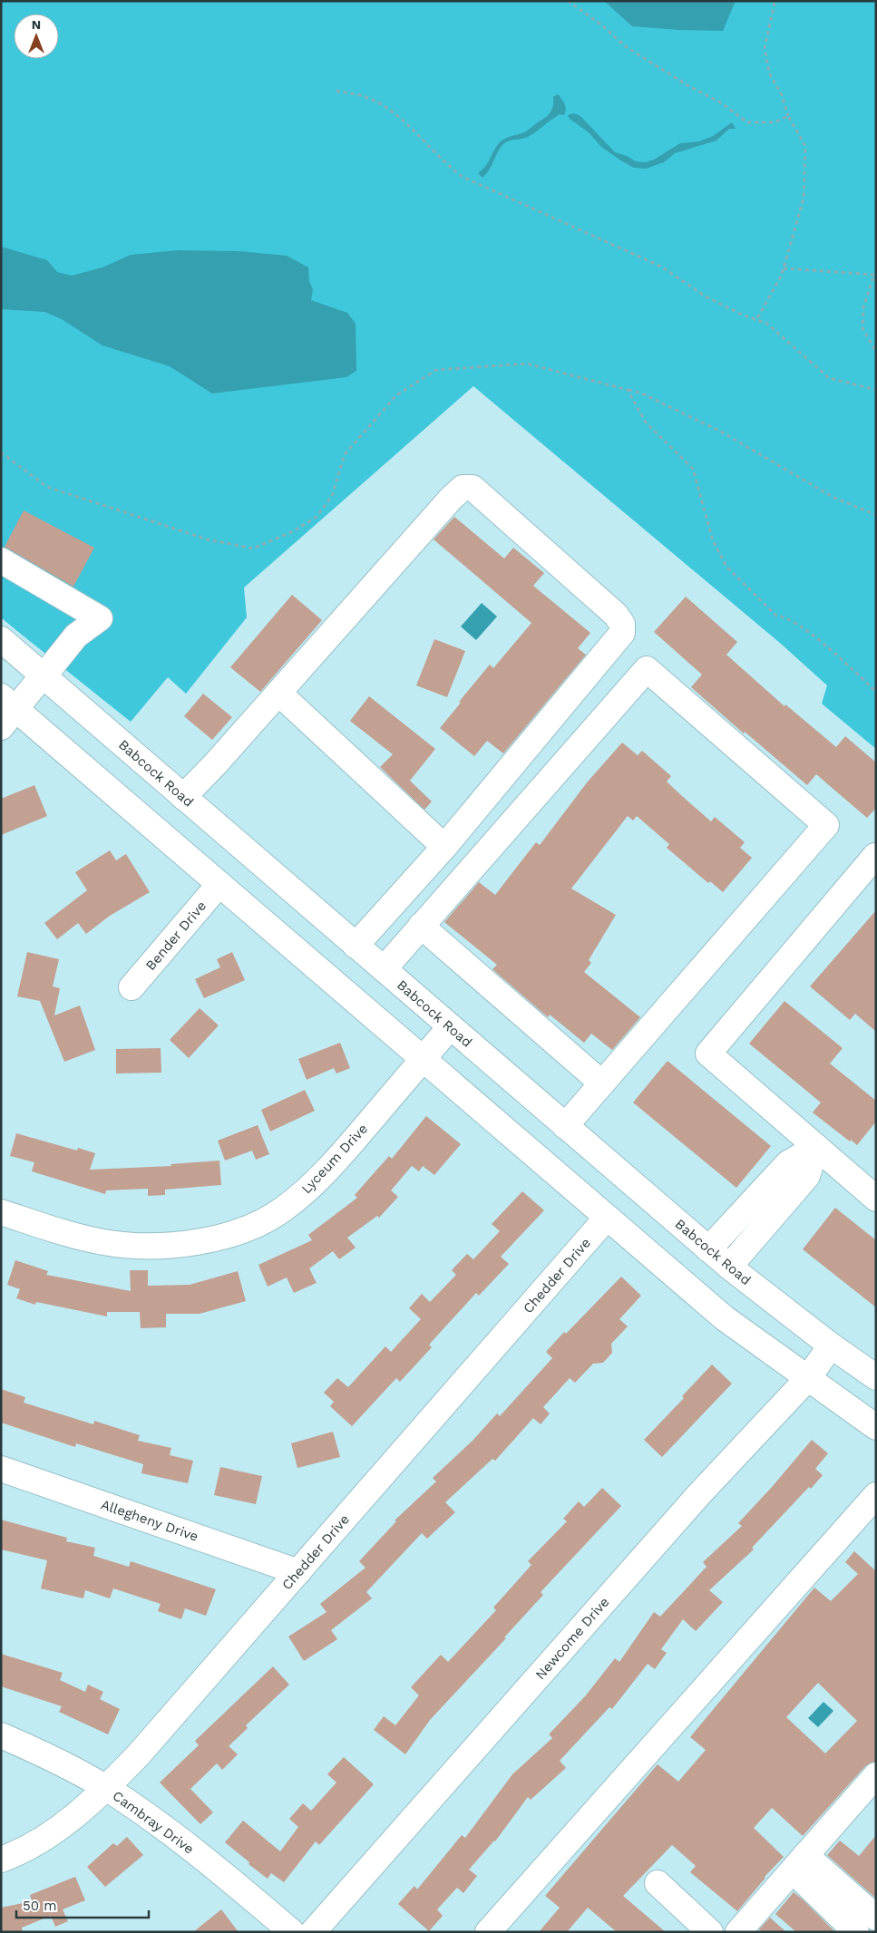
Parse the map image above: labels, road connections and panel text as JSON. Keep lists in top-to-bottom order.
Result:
{
  "streets": {
    "street": [
      "Babcock Road",
      "Bender Drive",
      "Lyceum Drive",
      "Chedder Drive",
      "Allegheny Drive",
      "Newcome Drive",
      "Cambray Drive"
    ]
  },
  "crossings": [
    ["Babcock Road", "Lyceum Drive"],
    ["Babcock Road", "Newcome Drive"],
    ["Chedder Drive", "Allegheny Drive"],
    ["Chedder Drive", "Cambray Drive"]
  ],
  "scale_bar": "50 m",
  "north": "top"
}
